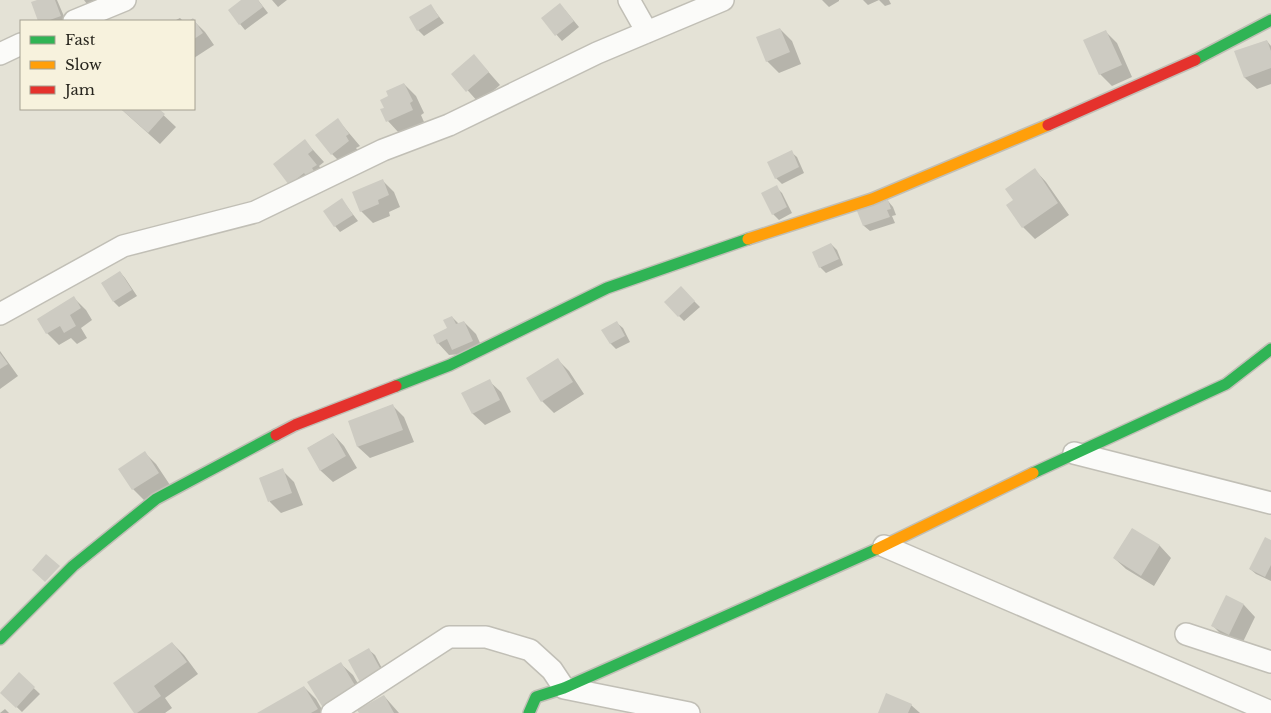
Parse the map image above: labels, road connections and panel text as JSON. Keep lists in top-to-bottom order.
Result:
{
  "legend": ["Fast", "Slow", "Jam"]
}
